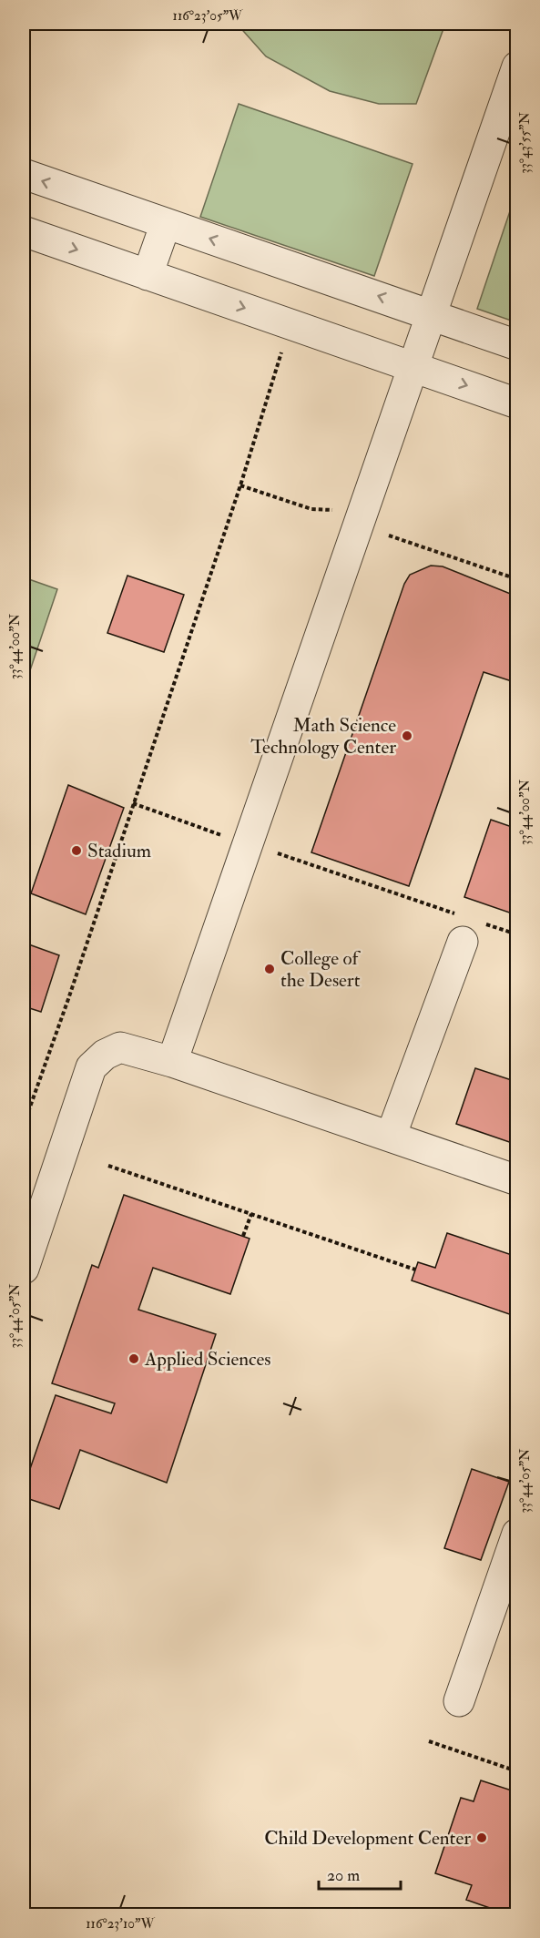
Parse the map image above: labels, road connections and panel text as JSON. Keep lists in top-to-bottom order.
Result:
{
  "places": [
    "Math Science Technology Center",
    "Stadium",
    "College of the Desert",
    "Applied Sciences",
    "Child Development Center"
  ],
  "scale_bar": "20 m",
  "coordinates": [
    "116°23'05\"W",
    "33°43'55\"N",
    "33°44'00\"N",
    "33°44'05\"N",
    "116°23'10\"W"
  ]
}
